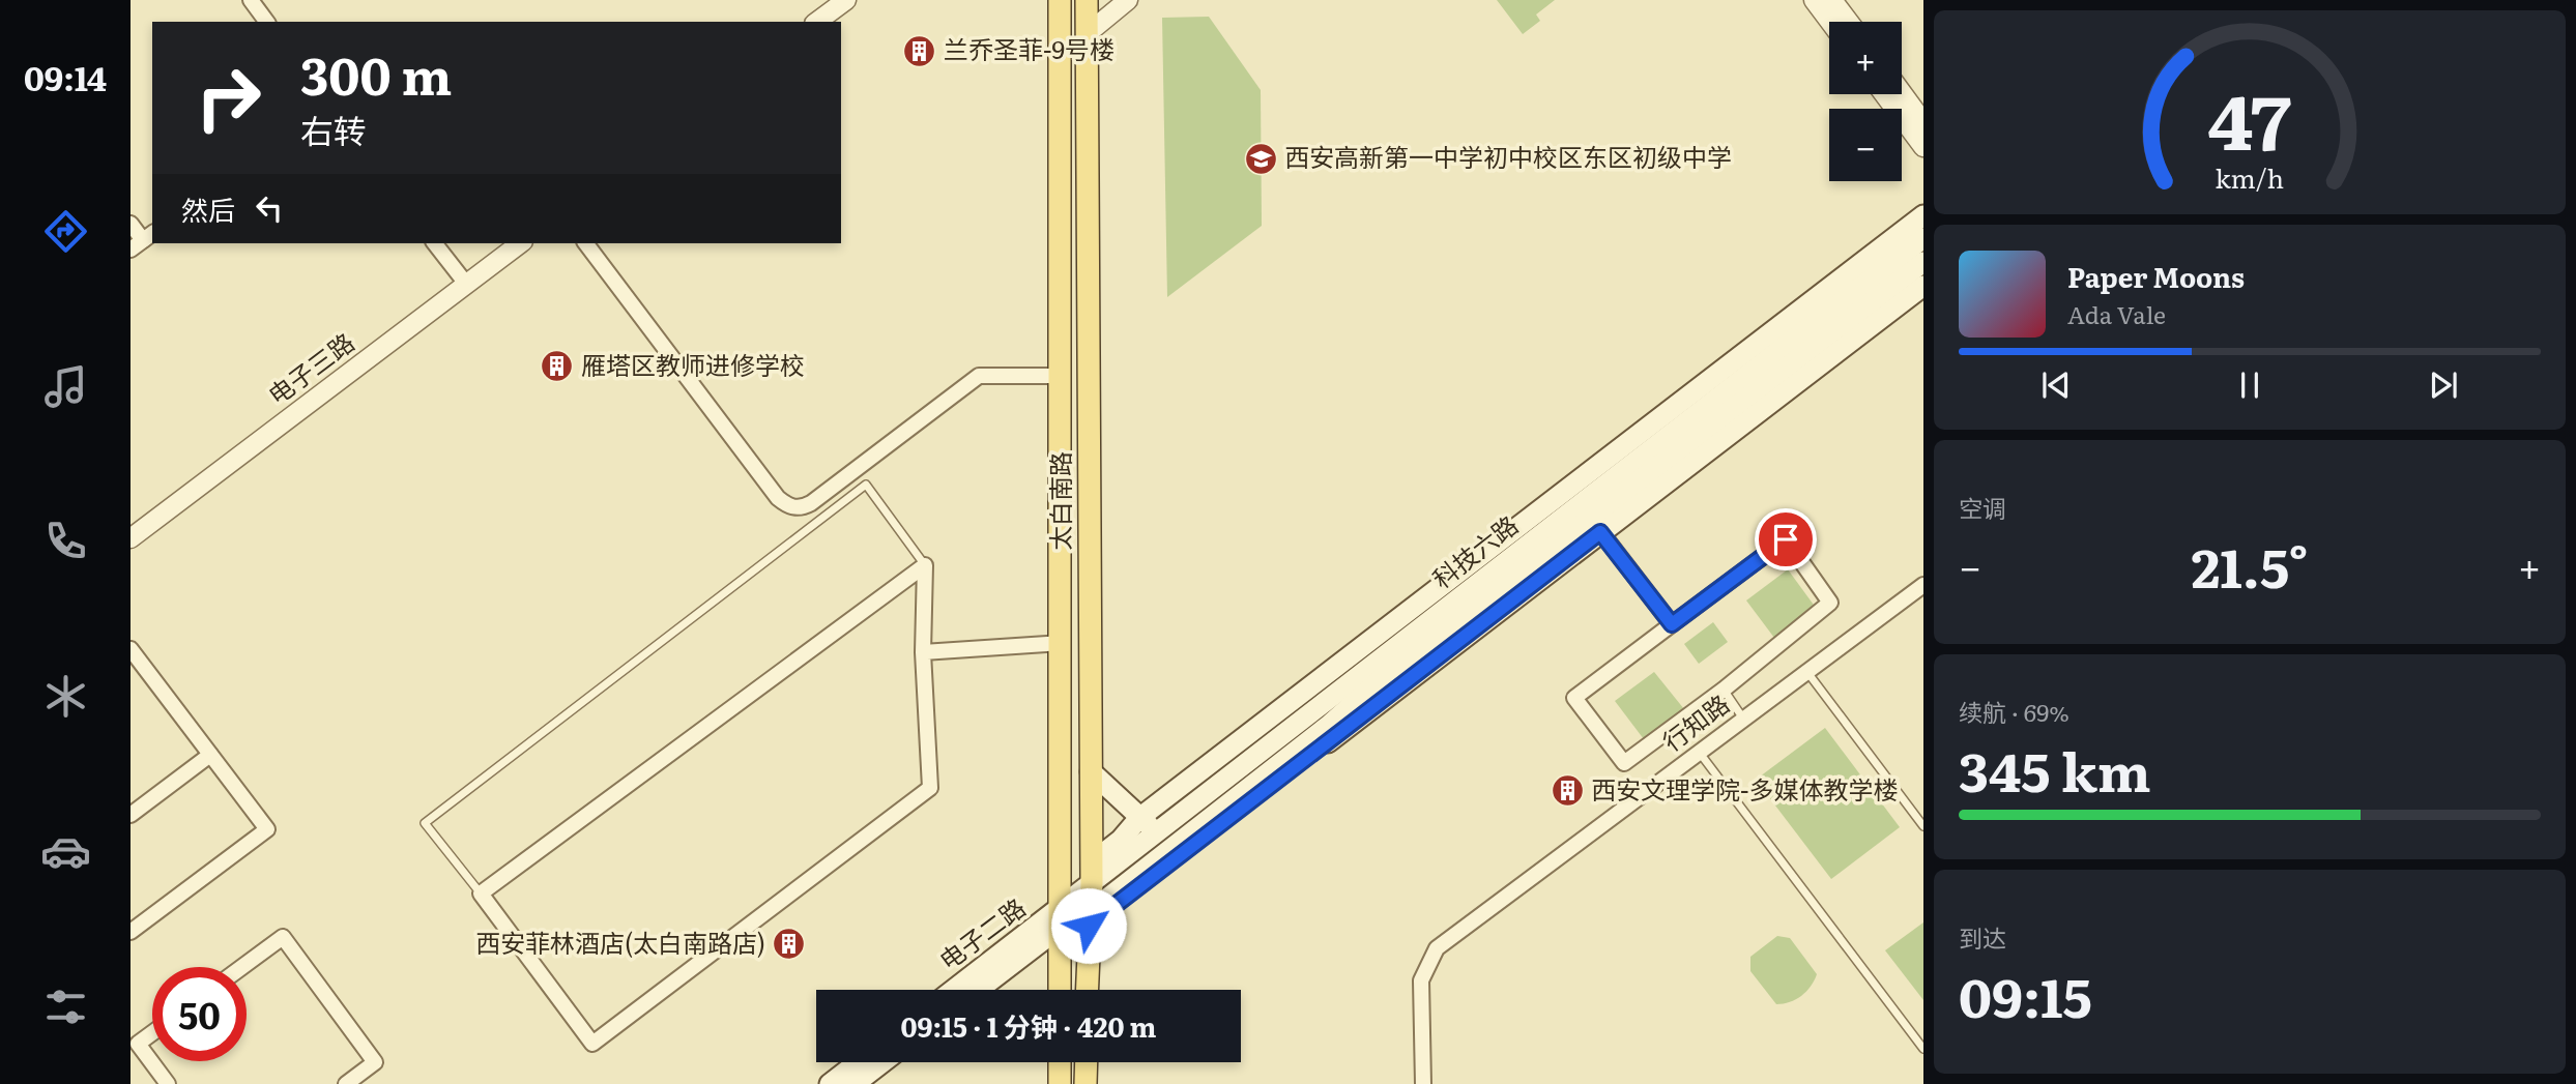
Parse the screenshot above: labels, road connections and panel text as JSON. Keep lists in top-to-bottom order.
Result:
{
  "streets": {
    "main road": ["太白南路", "科技六路", "电子二路"],
    "street": ["电子三路", "行知路"]
  },
  "crossings": [
    ["太白南路", "科技六路"],
    ["太白南路", "电子二路"],
    ["科技六路", "电子二路"]
  ],
  "places": {
    "building": [
      "兰乔圣菲-9号楼",
      "雁塔区教师进修学校",
      "西安文理学院-多媒体教学楼",
      "西安菲林酒店(太白南路店)"
    ],
    "school or university": ["西安高新第一中学初中校区东区初级中学"]
  },
  "page": {
    "tabs": "09:14",
    "map_buttons": ["+", "−"],
    "turn": ["300 m", "右转"],
    "then": "然后",
    "song": ["Paper Moons", "Ada Vale"],
    "tile": [
      "空调",
      ["续航 · 69%", "345 km"],
      ["到达", "09:15"]
    ],
    "heat": ["−", "21.5°", "+"],
    "limit": "50",
    "trip": "09:15 · 1 分钟 · 420 m",
    "gauge": ["47", "km/h"]
  }
}
